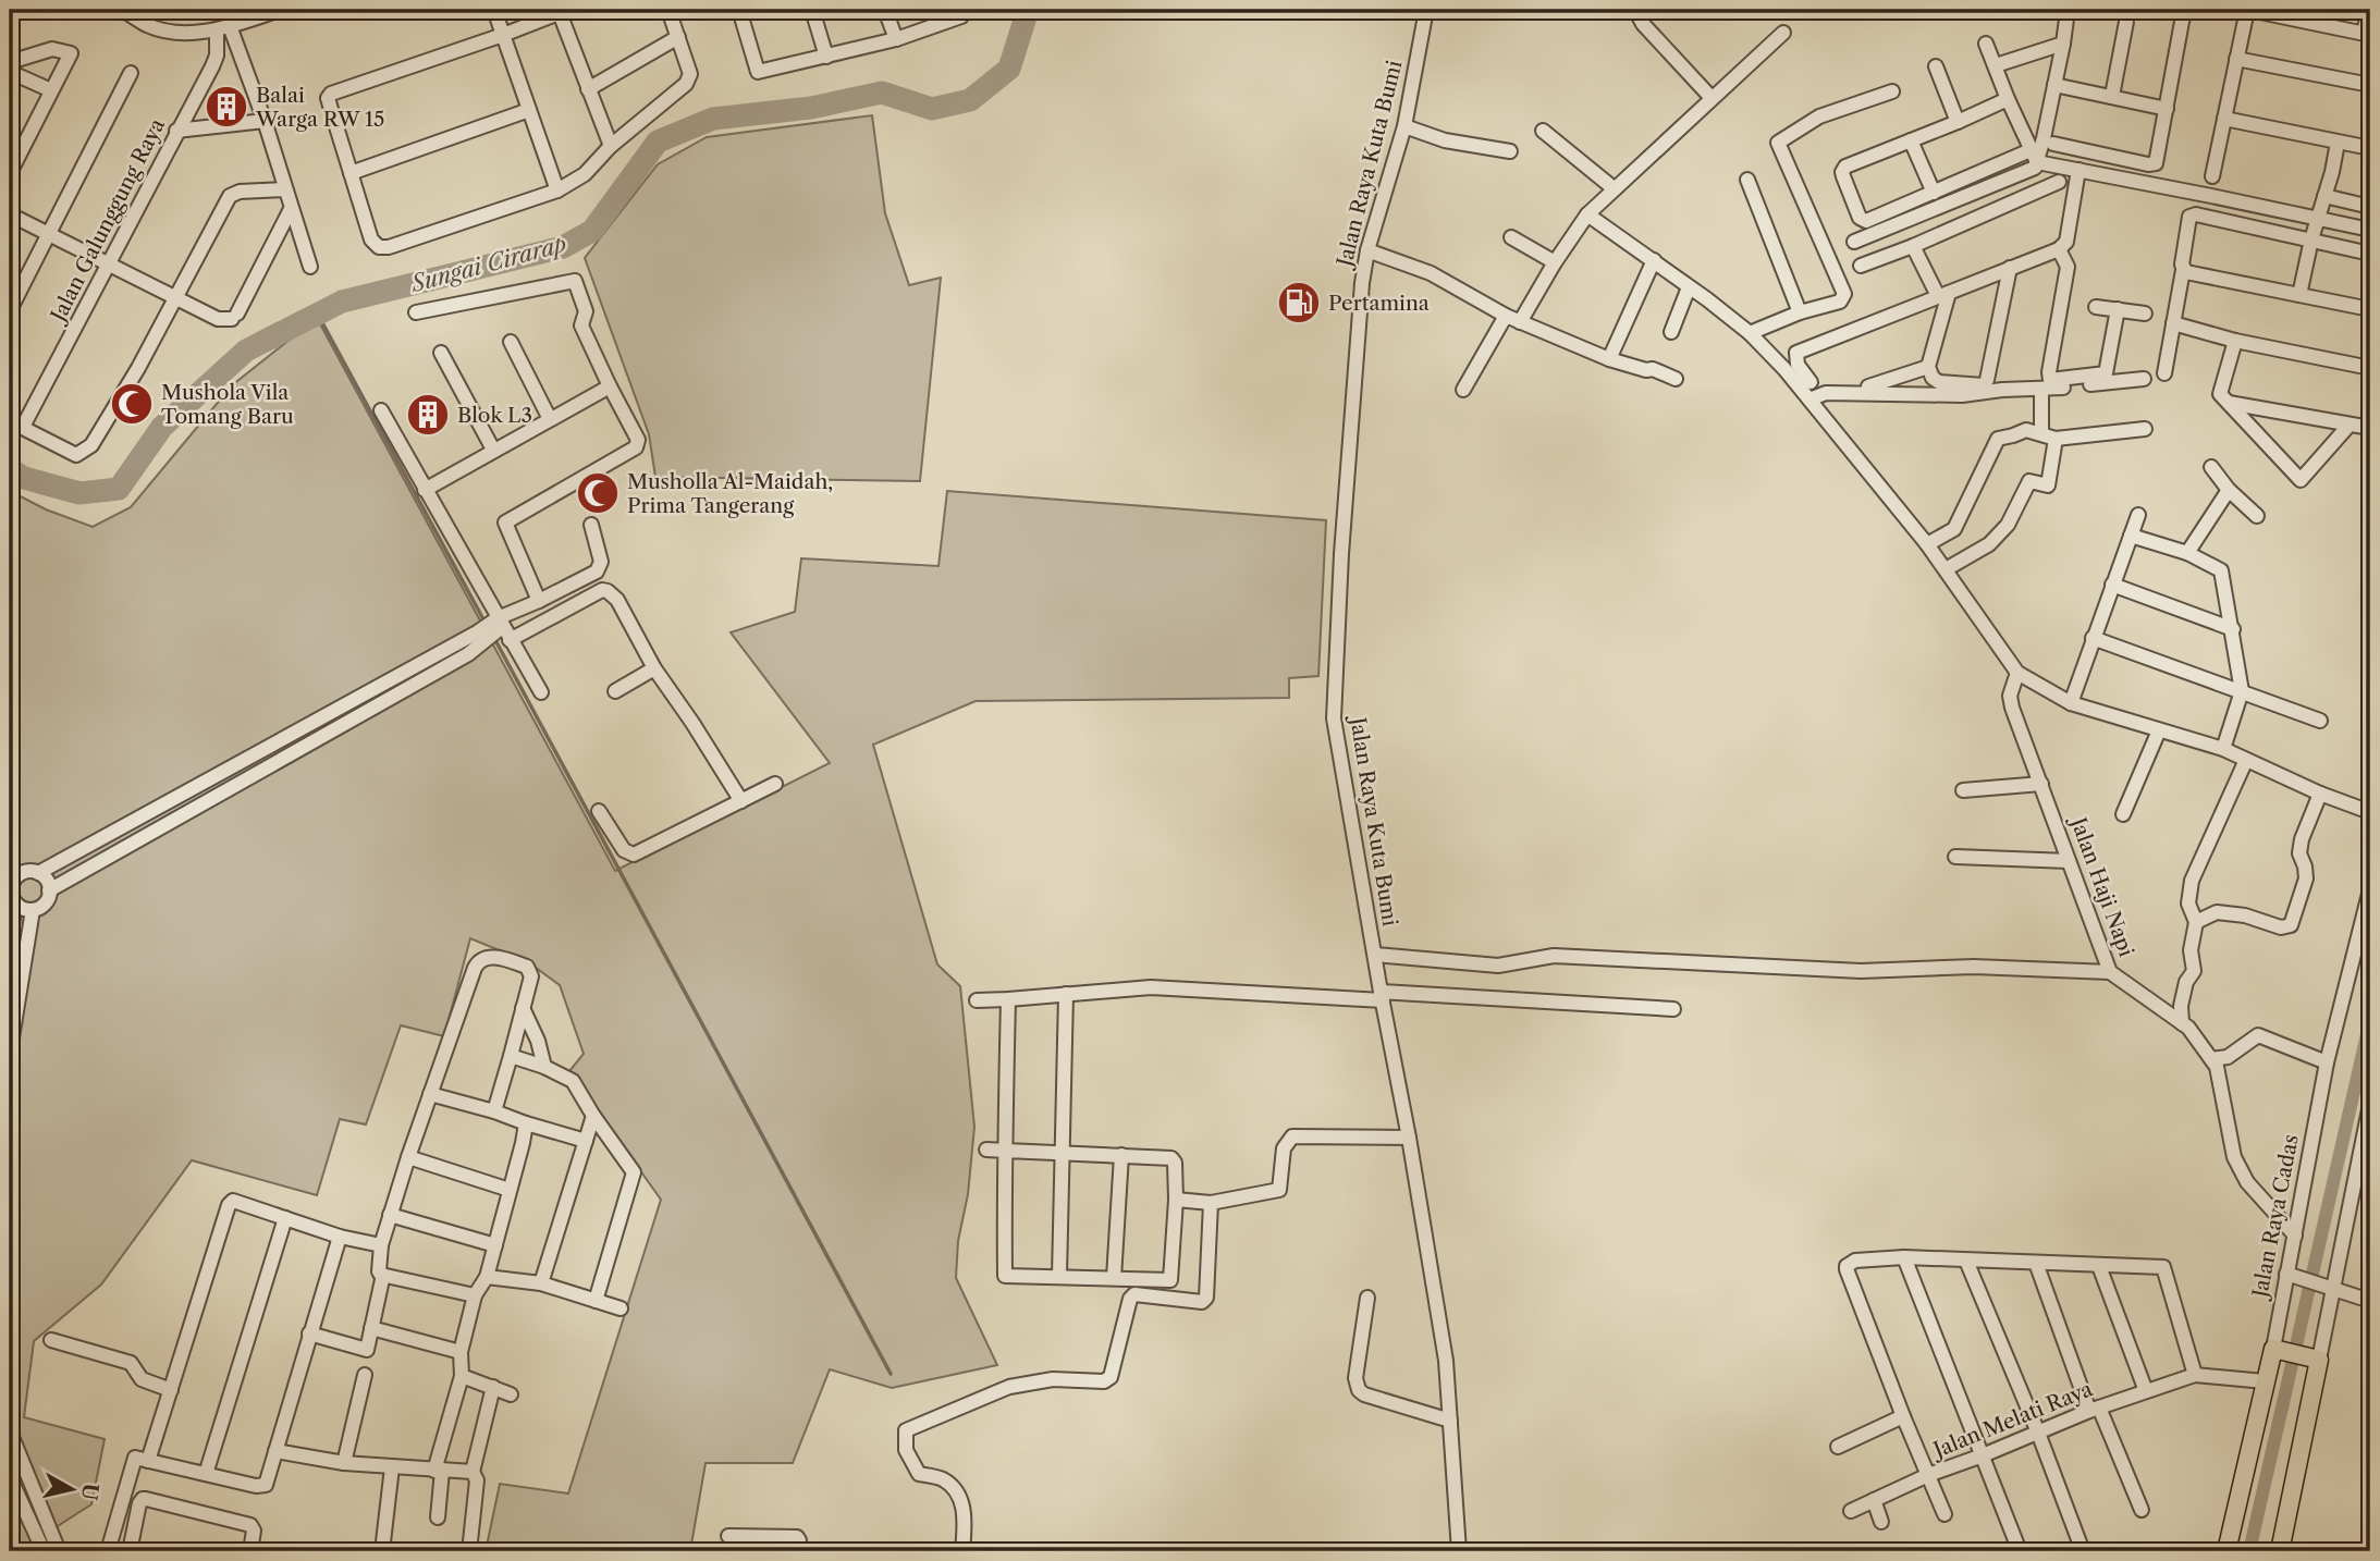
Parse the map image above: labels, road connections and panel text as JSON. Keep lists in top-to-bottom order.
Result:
{
  "streets": {
    "main road": ["Jalan Raya Cadas"],
    "street": [
      "Jalan Raya Kuta Bumi",
      "Jalan Galunggung Raya",
      "Jalan Haji Napi",
      "Jalan Melati Raya"
    ]
  },
  "crossings": [
    ["Jalan Haji Napi", "Jalan Raya Cadas"]
  ],
  "water": ["Sungai Cirarap"],
  "places": {
    "building": ["Balai Warga RW 15", "Blok L3"],
    "fuel station": ["Pertamina"],
    "mosque": ["Mushola Vila Tomang Baru", "Musholla Al-Maidah, Prima Tangerang"]
  },
  "north": "right"
}
